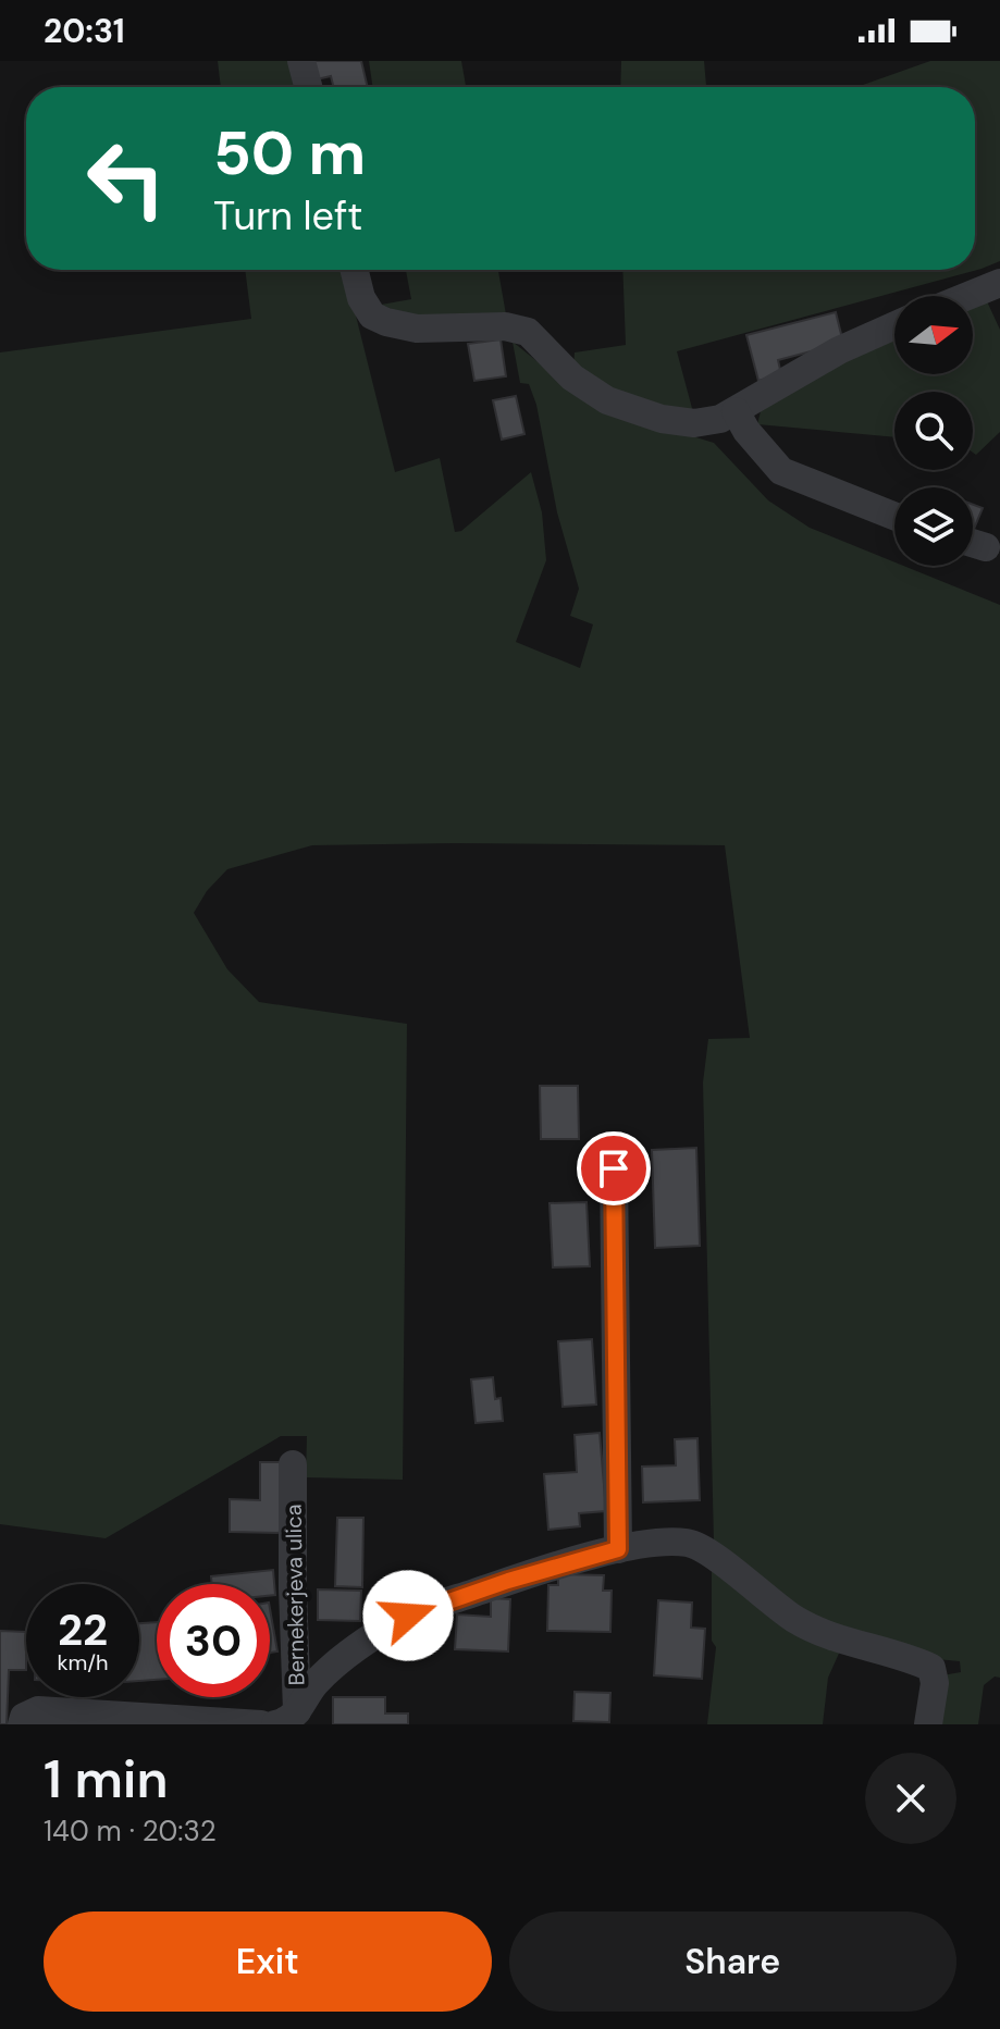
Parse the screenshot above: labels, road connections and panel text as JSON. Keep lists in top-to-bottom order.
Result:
{
  "streets": {
    "street": ["Bernekerjeva ulica"]
  },
  "north": "right",
  "page": {
    "status": "20:31",
    "turn": ["50 m", "Turn left"],
    "speed": "22 km/h",
    "limit": "30",
    "heading": ["1 min", "140 m · 20:32"],
    "buttons": ["Exit", "Share"]
  }
}
